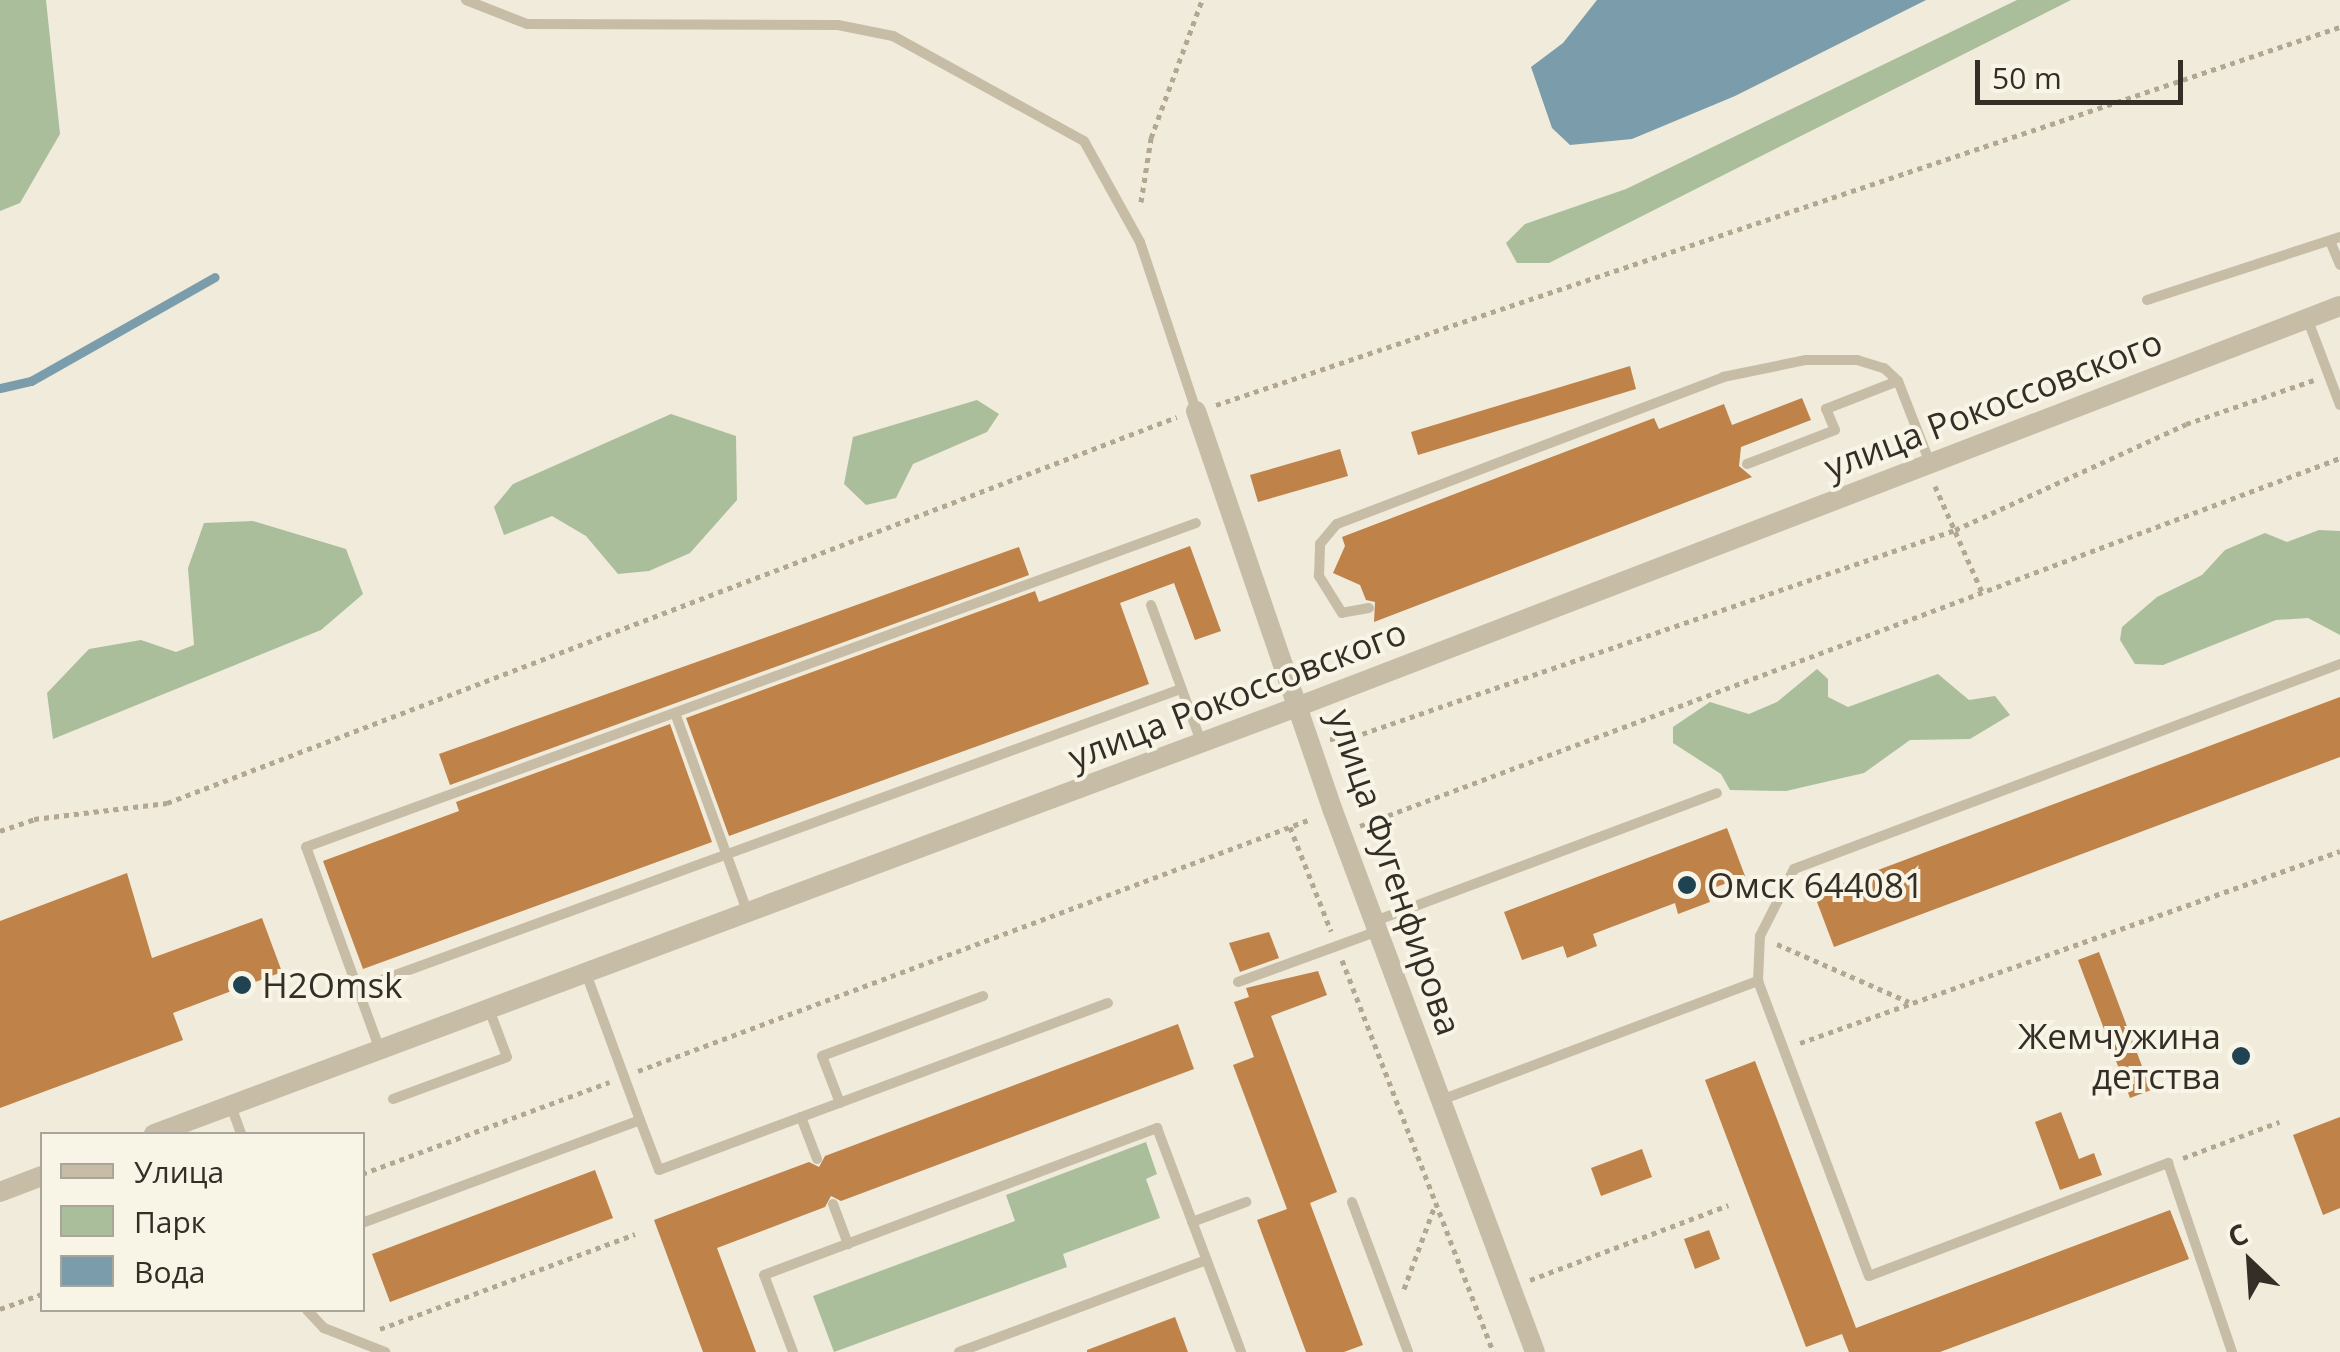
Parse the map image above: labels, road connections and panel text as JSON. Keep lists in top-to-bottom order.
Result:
{
  "streets": {
    "street": ["улица Рокоссовского", "улица Фугенфирова"]
  },
  "crossings": [
    ["улица Рокоссовского", "улица Фугенфирова"]
  ],
  "places": ["Омск 644081", "H2Omsk", "Жемчужина детства"],
  "legend": ["Улица", "Парк", "Вода"],
  "scale_bar": "50 m",
  "north": "top left"
}
